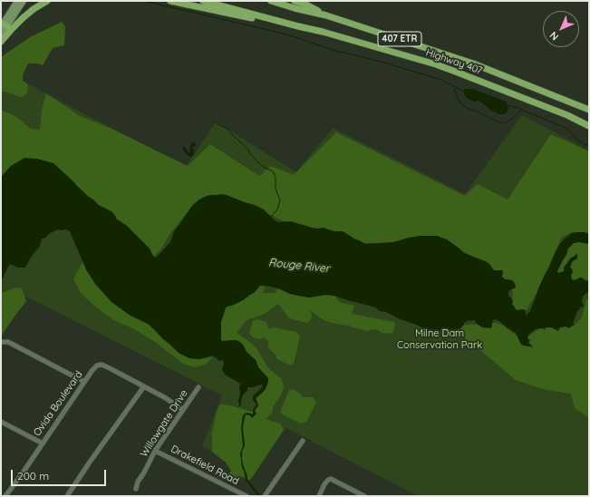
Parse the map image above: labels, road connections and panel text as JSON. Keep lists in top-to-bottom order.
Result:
{
  "streets": {
    "highway": ["407 ETR", "Highway 407"],
    "street": ["Ovida Boulevard", "Willowgate Drive", "Drakefield Road"]
  },
  "crossings": [
    ["Willowgate Drive", "Drakefield Road"]
  ],
  "water": ["Rouge River"],
  "parks": ["Milne Dam Conservation Park"],
  "scale_bar": "200 m",
  "north": "bottom left"
}
